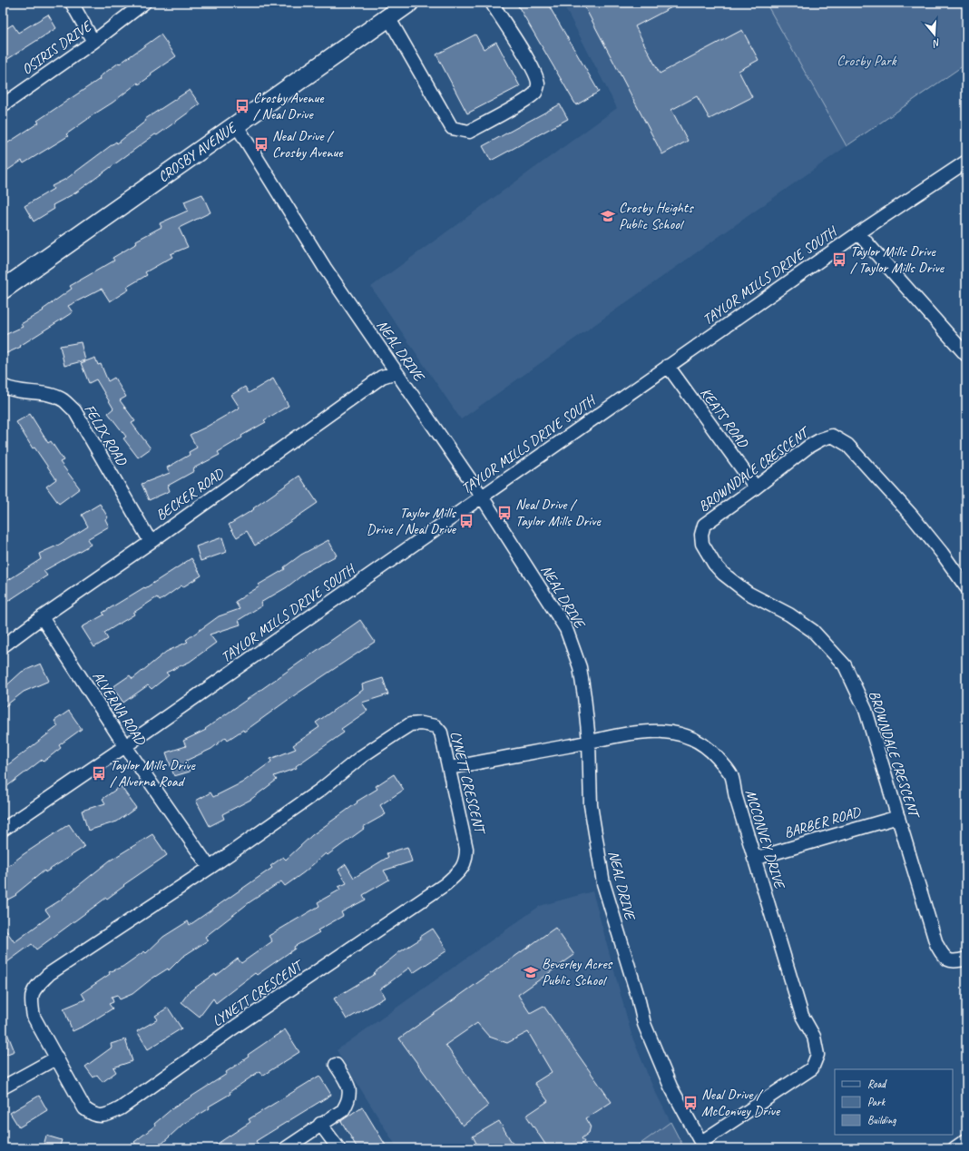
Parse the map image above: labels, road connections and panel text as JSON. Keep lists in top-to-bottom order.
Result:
{
  "streets": {
    "street": [
      "OSIRIS DRIVE",
      "CROSBY AVENUE",
      "TAYLOR MILLS DRIVE SOUTH",
      "NEAL DRIVE",
      "KEATS ROAD",
      "FELIX ROAD",
      "BROWNDALE CRESCENT",
      "BECKER ROAD",
      "ALVERNA ROAD",
      "LYNETT CRESCENT",
      "BARBER ROAD",
      "MCCONVEY DRIVE"
    ]
  },
  "crossings": [
    ["CROSBY AVENUE", "NEAL DRIVE"],
    ["TAYLOR MILLS DRIVE SOUTH", "NEAL DRIVE"],
    ["TAYLOR MILLS DRIVE SOUTH", "KEATS ROAD"],
    ["TAYLOR MILLS DRIVE SOUTH", "ALVERNA ROAD"],
    ["NEAL DRIVE", "BECKER ROAD"],
    ["NEAL DRIVE", "MCCONVEY DRIVE"],
    ["KEATS ROAD", "BROWNDALE CRESCENT"],
    ["FELIX ROAD", "BECKER ROAD"],
    ["BROWNDALE CRESCENT", "BARBER ROAD"],
    ["BECKER ROAD", "ALVERNA ROAD"],
    ["ALVERNA ROAD", "LYNETT CRESCENT"],
    ["LYNETT CRESCENT", "MCCONVEY DRIVE"],
    ["BARBER ROAD", "MCCONVEY DRIVE"]
  ],
  "parks": ["Crosby Park"],
  "places": {
    "bus stop": [
      "Crosby Avenue / Neal Drive",
      "Neal Drive / Crosby Avenue",
      "Taylor Mills Drive / Taylor Mills Drive",
      "Neal Drive / Taylor Mills Drive",
      "Taylor Mills Drive / Neal Drive",
      "Taylor Mills Drive / Alverna Road",
      "Neal Drive / McConvey Drive"
    ],
    "school or university": ["Crosby Heights Public School", "Beverley Acres Public School"]
  },
  "legend": ["Road", "Park", "Building"],
  "north": "bottom"
}
